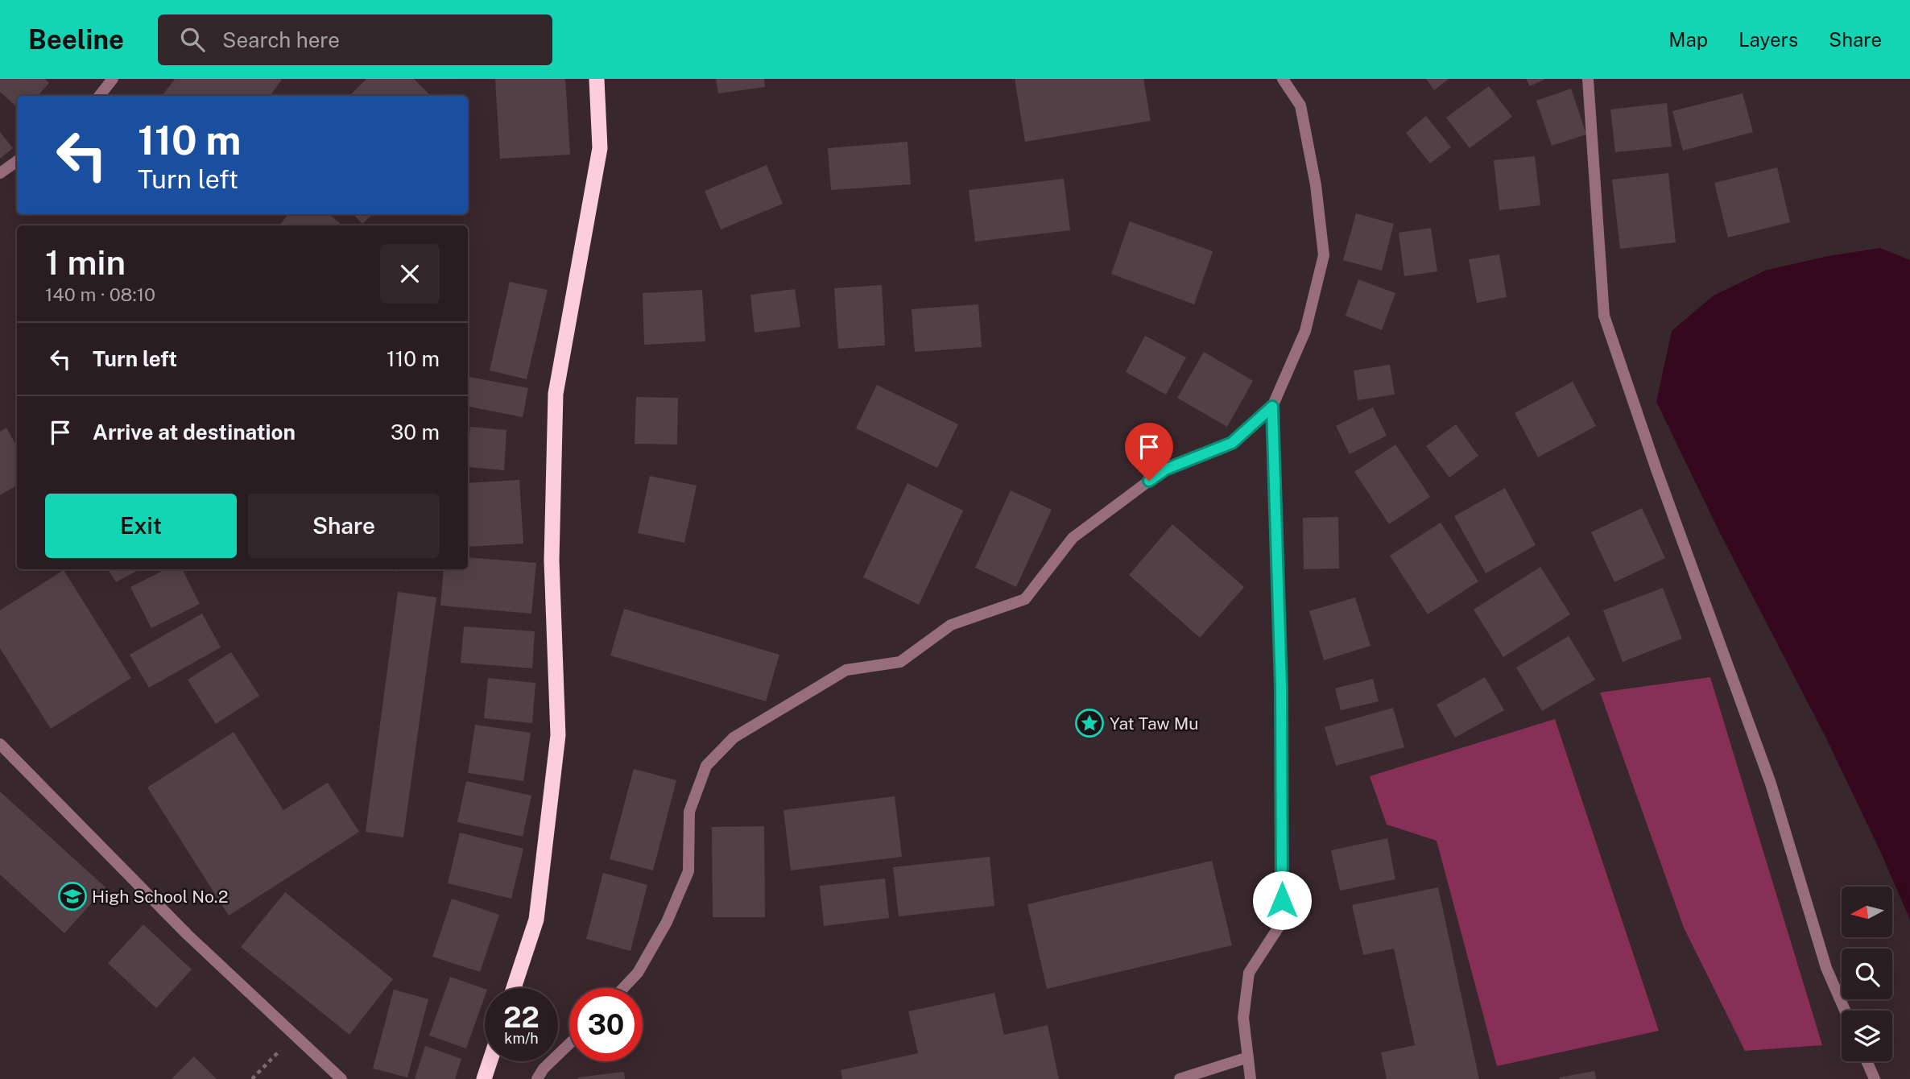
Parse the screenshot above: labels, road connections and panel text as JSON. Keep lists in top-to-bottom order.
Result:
{
  "places": {
    "place": ["Yat Taw Mu"],
    "school or university": ["High School No.2"]
  },
  "north": "left",
  "page": {
    "header": "Beeline",
    "search": "Search here",
    "nav": ["Map", "Layers", "Share"],
    "turn": ["110 m", "Turn left"],
    "heading": ["1 min", "140 m · 08:10"],
    "list": [
      {
        "name": "Turn left",
        "value": "110 m"
      },
      {
        "name": "Arrive at destination",
        "value": "30 m"
      }
    ],
    "buttons": ["Exit", "Share"],
    "speed": "22 km/h",
    "limit": "30"
  }
}
